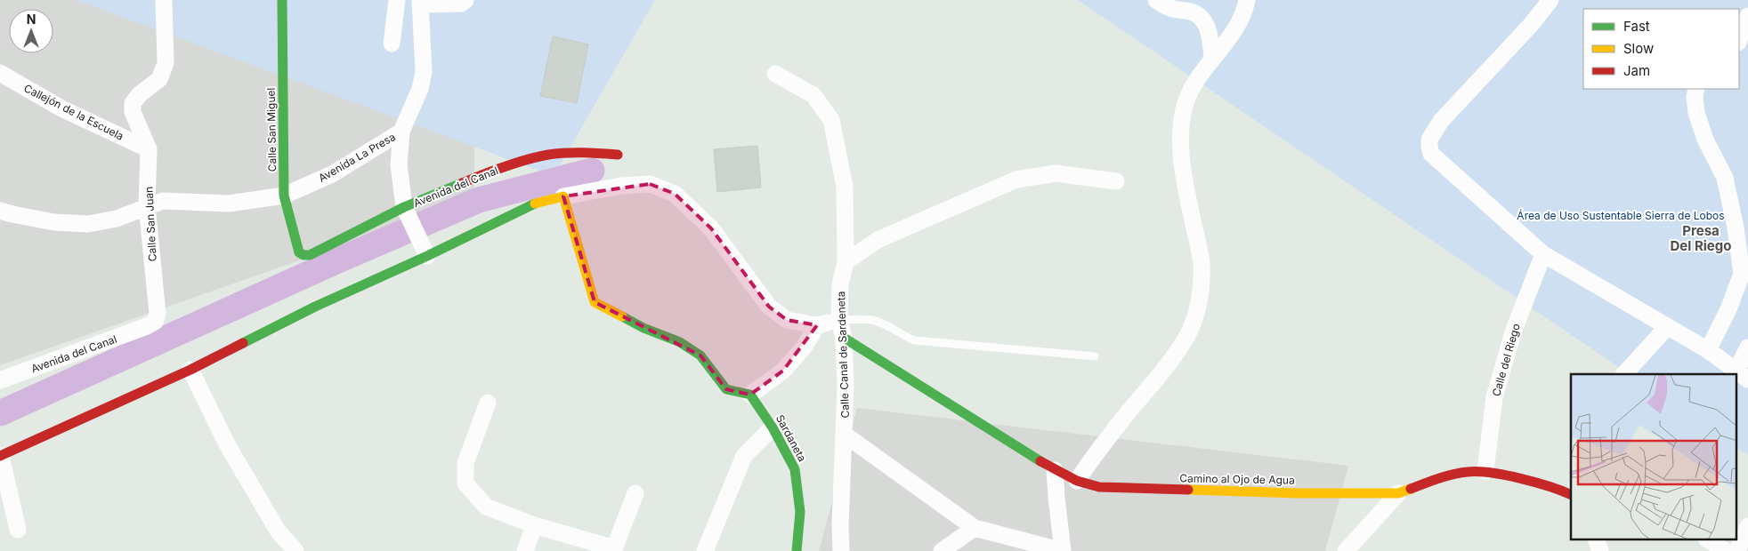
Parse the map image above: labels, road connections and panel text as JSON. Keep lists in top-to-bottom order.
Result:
{
  "streets": {
    "street": [
      "Callejón de la Escuela",
      "Calle San Miguel",
      "Avenida La Presa",
      "Avenida del Canal",
      "Calle San Juan",
      "Calle Canal de Sardeneta",
      "Calle del Riego",
      "Sardaneta",
      "Camino al Ojo de Agua"
    ]
  },
  "crossings": [
    ["Callejón de la Escuela", "Calle San Juan"],
    ["Calle San Miguel", "Avenida La Presa"],
    ["Calle San Miguel", "Avenida del Canal"],
    ["Avenida La Presa", "Avenida del Canal"],
    ["Avenida La Presa", "Calle San Juan"],
    ["Avenida del Canal", "Calle San Juan"],
    ["Calle Canal de Sardeneta", "Camino al Ojo de Agua"]
  ],
  "districts": ["Presa Del Riego"],
  "parks": ["Área de Uso Sustentable Sierra de Lobos"],
  "legend": ["Fast", "Slow", "Jam"],
  "north": "top"
}
